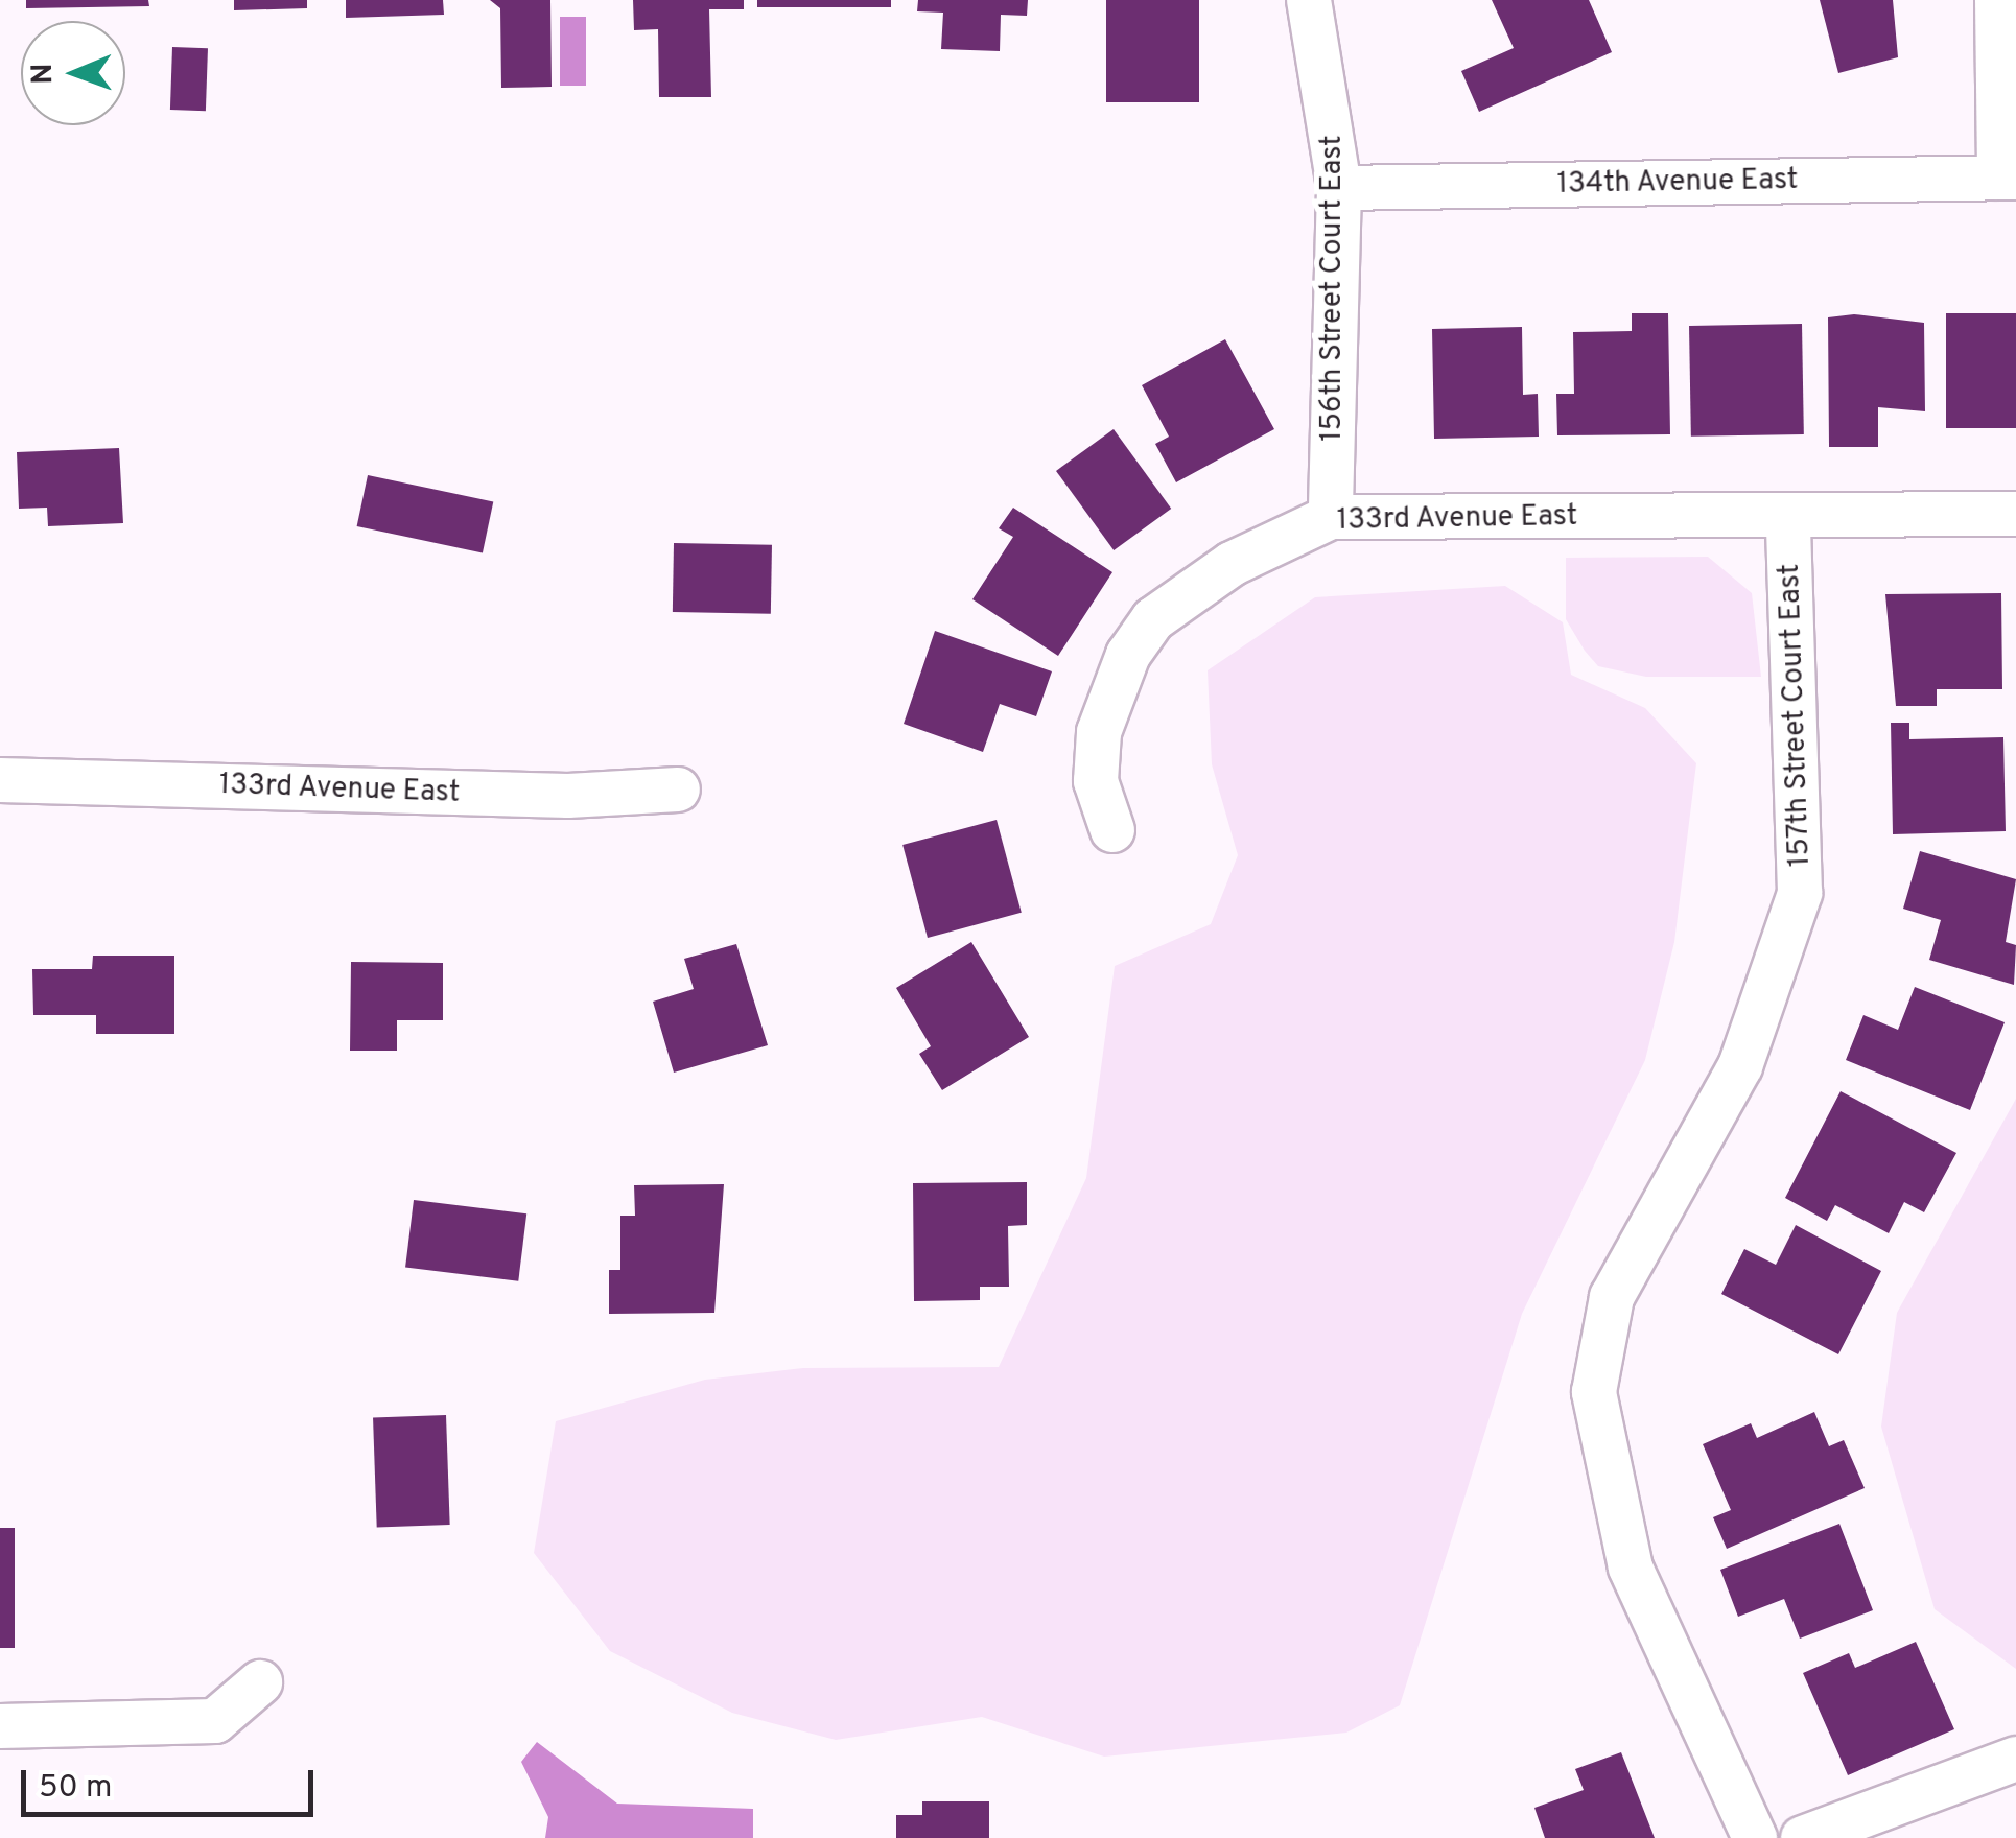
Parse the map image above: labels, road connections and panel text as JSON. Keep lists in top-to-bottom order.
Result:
{
  "streets": {
    "street": [
      "134th Avenue East",
      "156th Street Court East",
      "133rd Avenue East",
      "157th Street Court East"
    ]
  },
  "crossings": [
    ["134th Avenue East", "156th Street Court East"],
    ["156th Street Court East", "133rd Avenue East"],
    ["133rd Avenue East", "157th Street Court East"]
  ],
  "scale_bar": "50 m",
  "north": "left"
}
